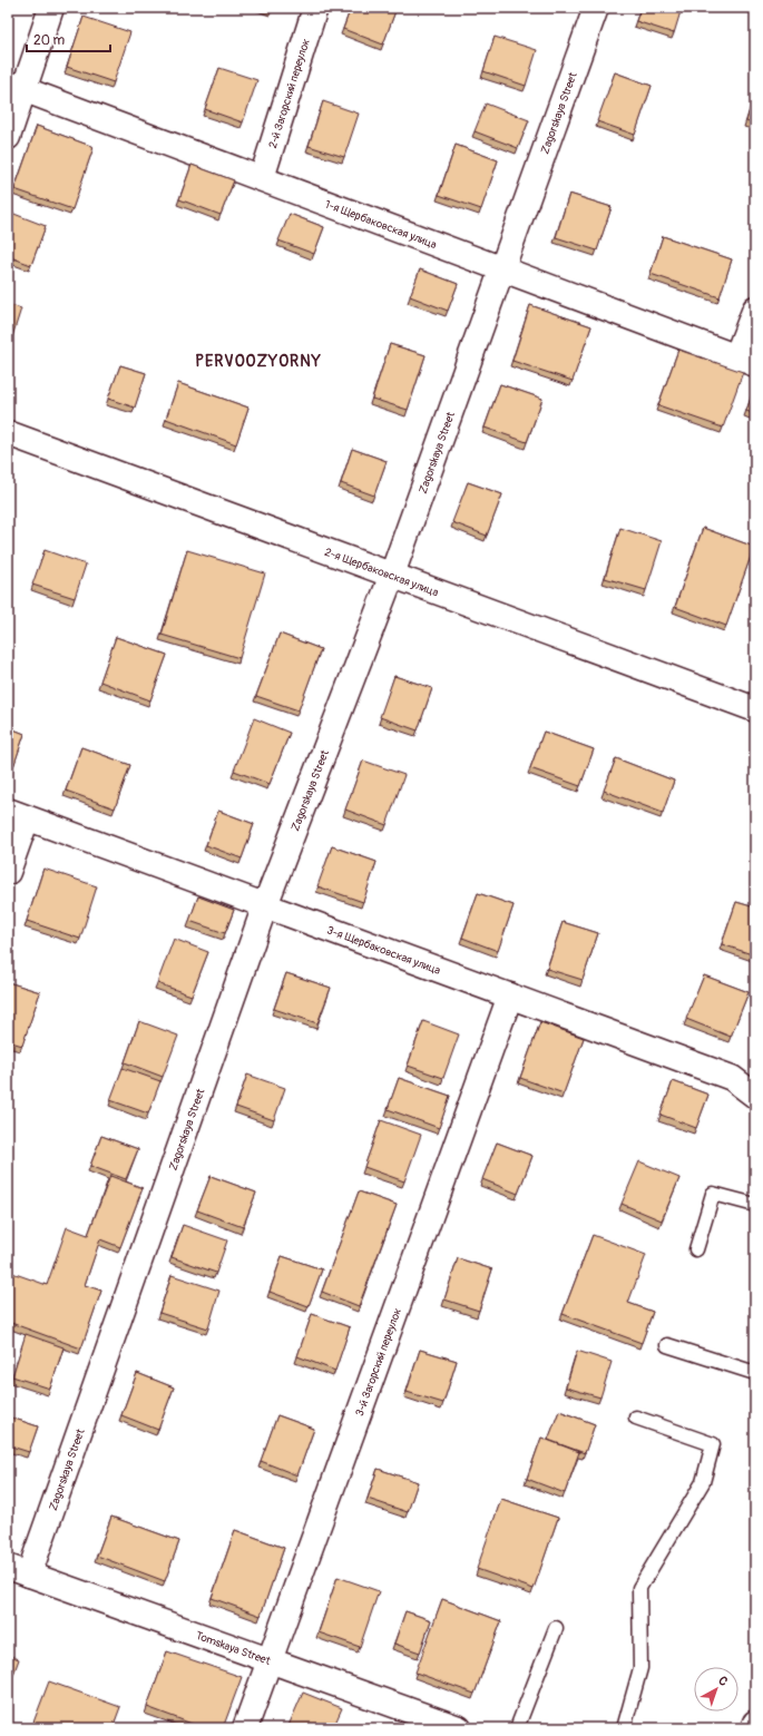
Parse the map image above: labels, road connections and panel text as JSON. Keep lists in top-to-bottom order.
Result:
{
  "streets": {
    "street": [
      "2-й Загорский переулок",
      "Zagorskaya Street",
      "1-я Щербаковская улица",
      "2-я Щербаковская улица",
      "3-я Щербаковская улица",
      "3-й Загорский переулок",
      "Tomskaya Street"
    ]
  },
  "crossings": [
    ["2-й Загорский переулок", "1-я Щербаковская улица"],
    ["Zagorskaya Street", "1-я Щербаковская улица"],
    ["Zagorskaya Street", "2-я Щербаковская улица"],
    ["Zagorskaya Street", "3-я Щербаковская улица"],
    ["Zagorskaya Street", "Tomskaya Street"],
    ["3-я Щербаковская улица", "3-й Загорский переулок"],
    ["3-й Загорский переулок", "Tomskaya Street"]
  ],
  "districts": ["PERVOOZYORNY"],
  "scale_bar": "20 m",
  "north": "top right"
}
